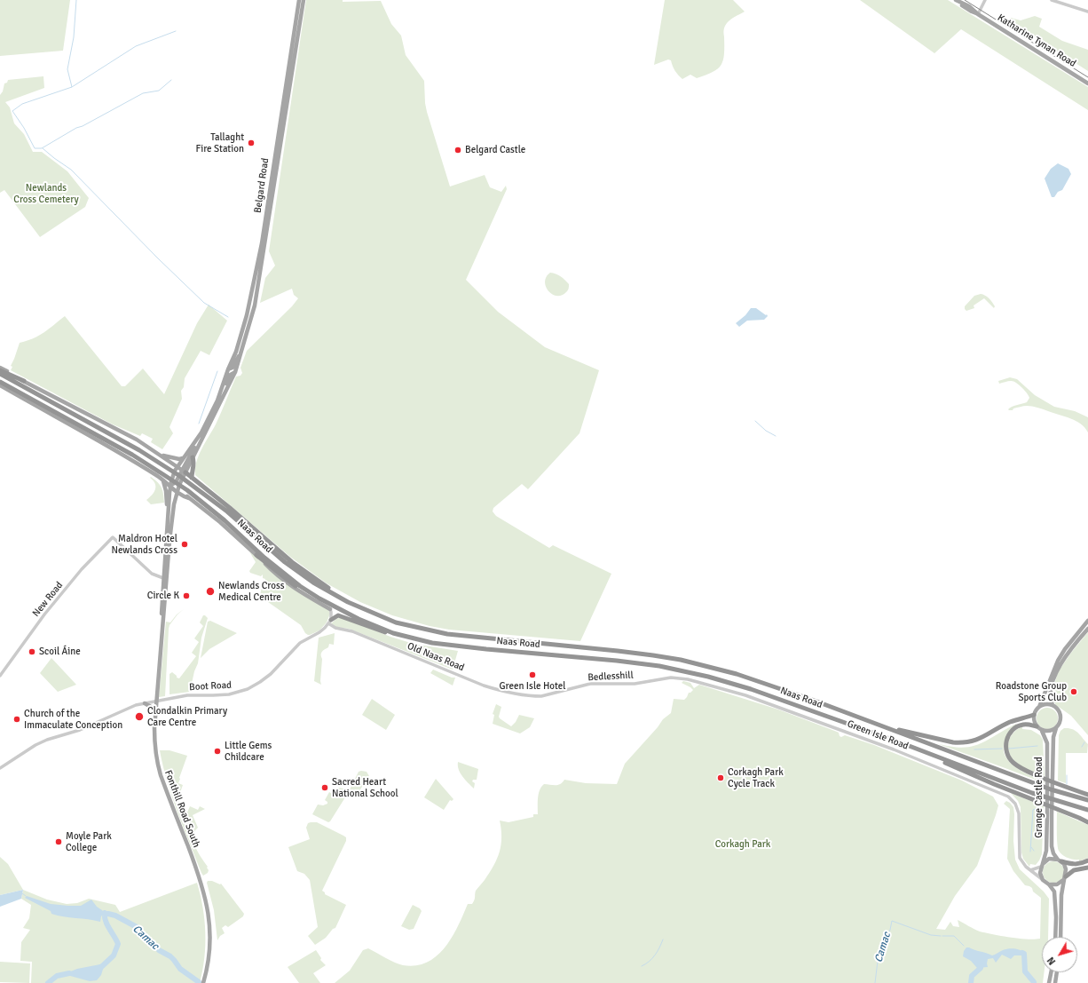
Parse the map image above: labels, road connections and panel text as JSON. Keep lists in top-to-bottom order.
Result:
{
  "streets": {
    "highway": ["Naas Road"],
    "main road": [
      "Katharine Tynan Road",
      "Belgard Road",
      "Grange Castle Road",
      "Fonthill Road South"
    ],
    "street": [
      "New Road",
      "Old Naas Road",
      "Bedlesshill",
      "Boot Road",
      "Green Isle Road"
    ]
  },
  "crossings": [
    ["Belgard Road", "Naas Road"],
    ["Belgard Road", "Fonthill Road South"],
    ["Naas Road", "Fonthill Road South"],
    ["New Road", "Fonthill Road South"],
    ["Old Naas Road", "Bedlesshill"],
    ["Old Naas Road", "Boot Road"],
    ["Bedlesshill", "Green Isle Road"],
    ["Boot Road", "Fonthill Road South"],
    ["Green Isle Road", "Grange Castle Road"]
  ],
  "water": ["Camac"],
  "parks": ["Newlands Cross Cemetery", "Corkagh Park"],
  "places": [
    "Tallaght Fire Station",
    "Belgard Castle",
    "Maldron Hotel Newlands Cross",
    "Newlands Cross Medical Centre",
    "Circle K",
    "Scoil Áine",
    "Green Isle Hotel",
    "Roadstone Group Sports Club",
    "Clondalkin Primary Care Centre",
    "Church of the Immaculate Conception",
    "Little Gems Childcare",
    "Corkagh Park Cycle Track",
    "Sacred Heart National School",
    "Moyle Park College"
  ],
  "north": "bottom left"
}
